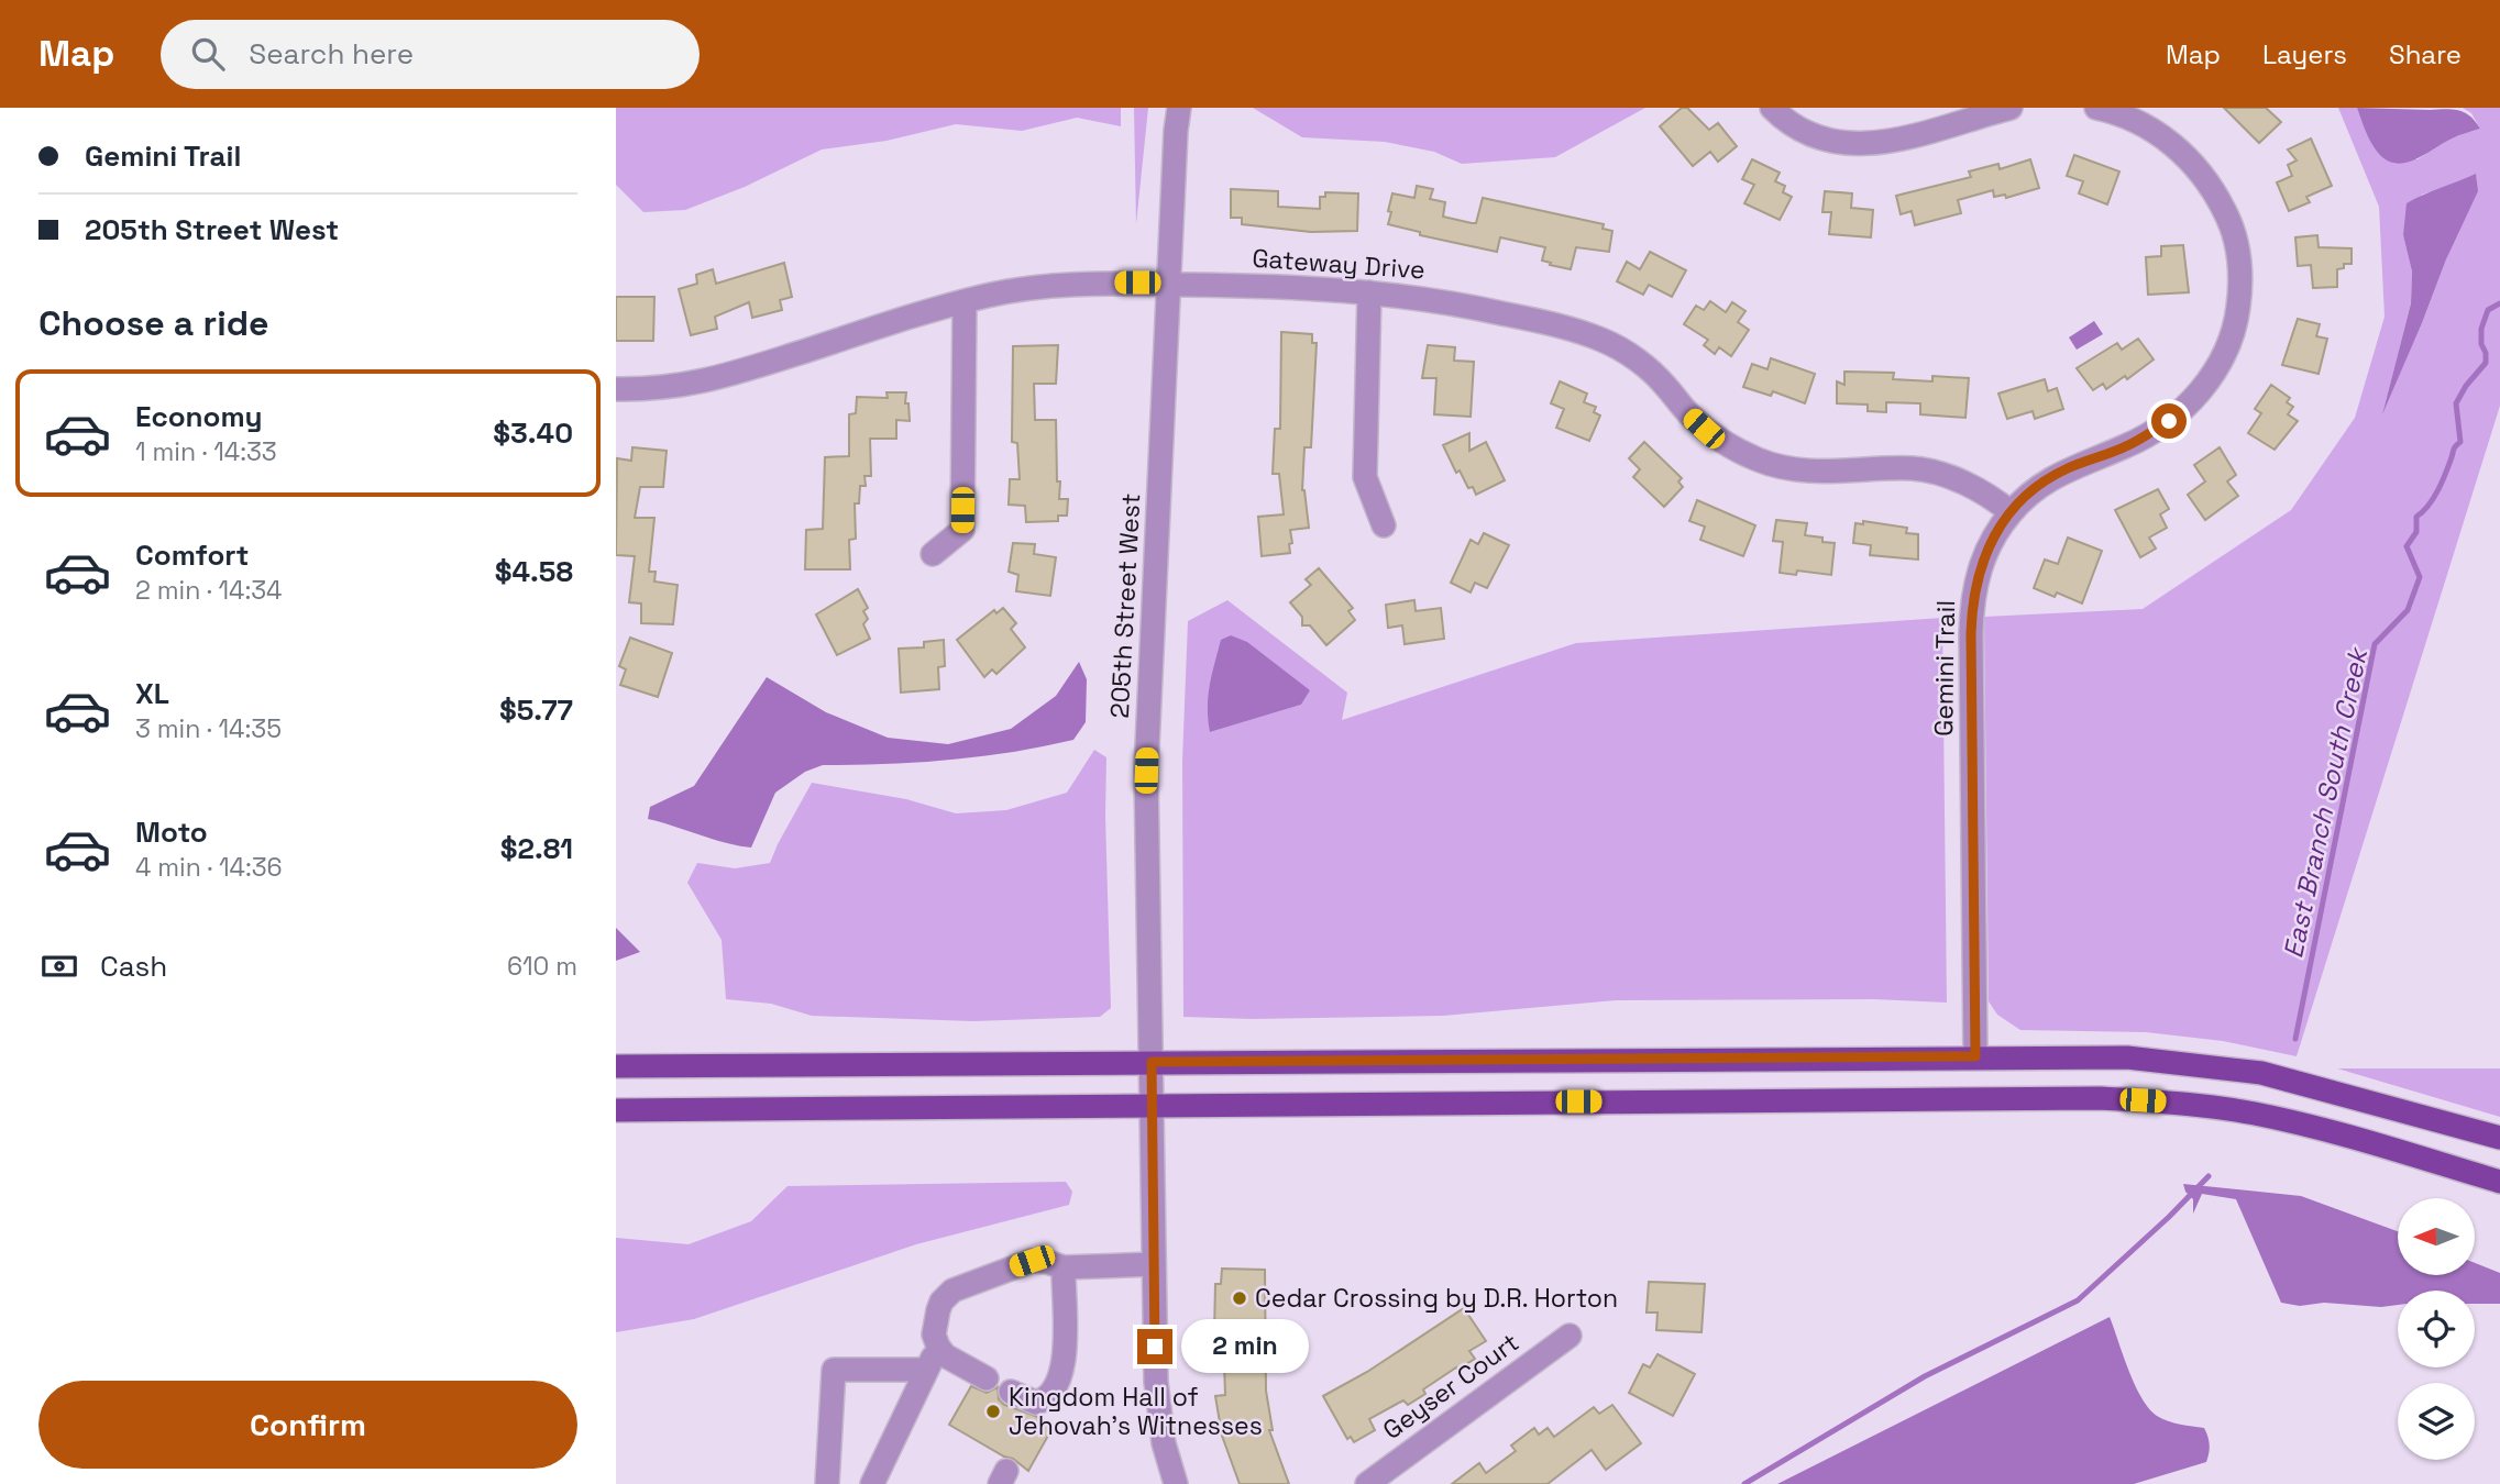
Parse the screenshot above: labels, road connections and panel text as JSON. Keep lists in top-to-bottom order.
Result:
{
  "streets": {
    "street": [
      "Gateway Drive",
      "205th Street West",
      "Gemini Trail",
      "Geyser Court"
    ]
  },
  "crossings": [
    ["Gateway Drive", "205th Street West"],
    ["Gateway Drive", "Gemini Trail"]
  ],
  "water": ["East Branch South Creek"],
  "places": ["Cedar Crossing by D.R. Horton", "Kingdom Hall of Jehovah's Witnesses"],
  "north": "left",
  "page": {
    "header": "Map",
    "search": "Search here",
    "nav": ["Map", "Layers", "Share"],
    "banner": ["Gemini Trail", "205th Street West"],
    "heading": "Choose a ride",
    "list": [
      {
        "name": "Economy",
        "note": "1 min · 14:33",
        "value": "$3.40"
      },
      {
        "name": "Comfort",
        "note": "2 min · 14:34",
        "value": "$4.58"
      },
      {
        "name": "XL",
        "note": "3 min · 14:35",
        "value": "$5.77"
      },
      {
        "name": "Moto",
        "note": "4 min · 14:36",
        "value": "$2.81"
      }
    ],
    "pay": ["Cash", "610 m"],
    "bubble": "2 min",
    "buttons": "Confirm"
  }
}
